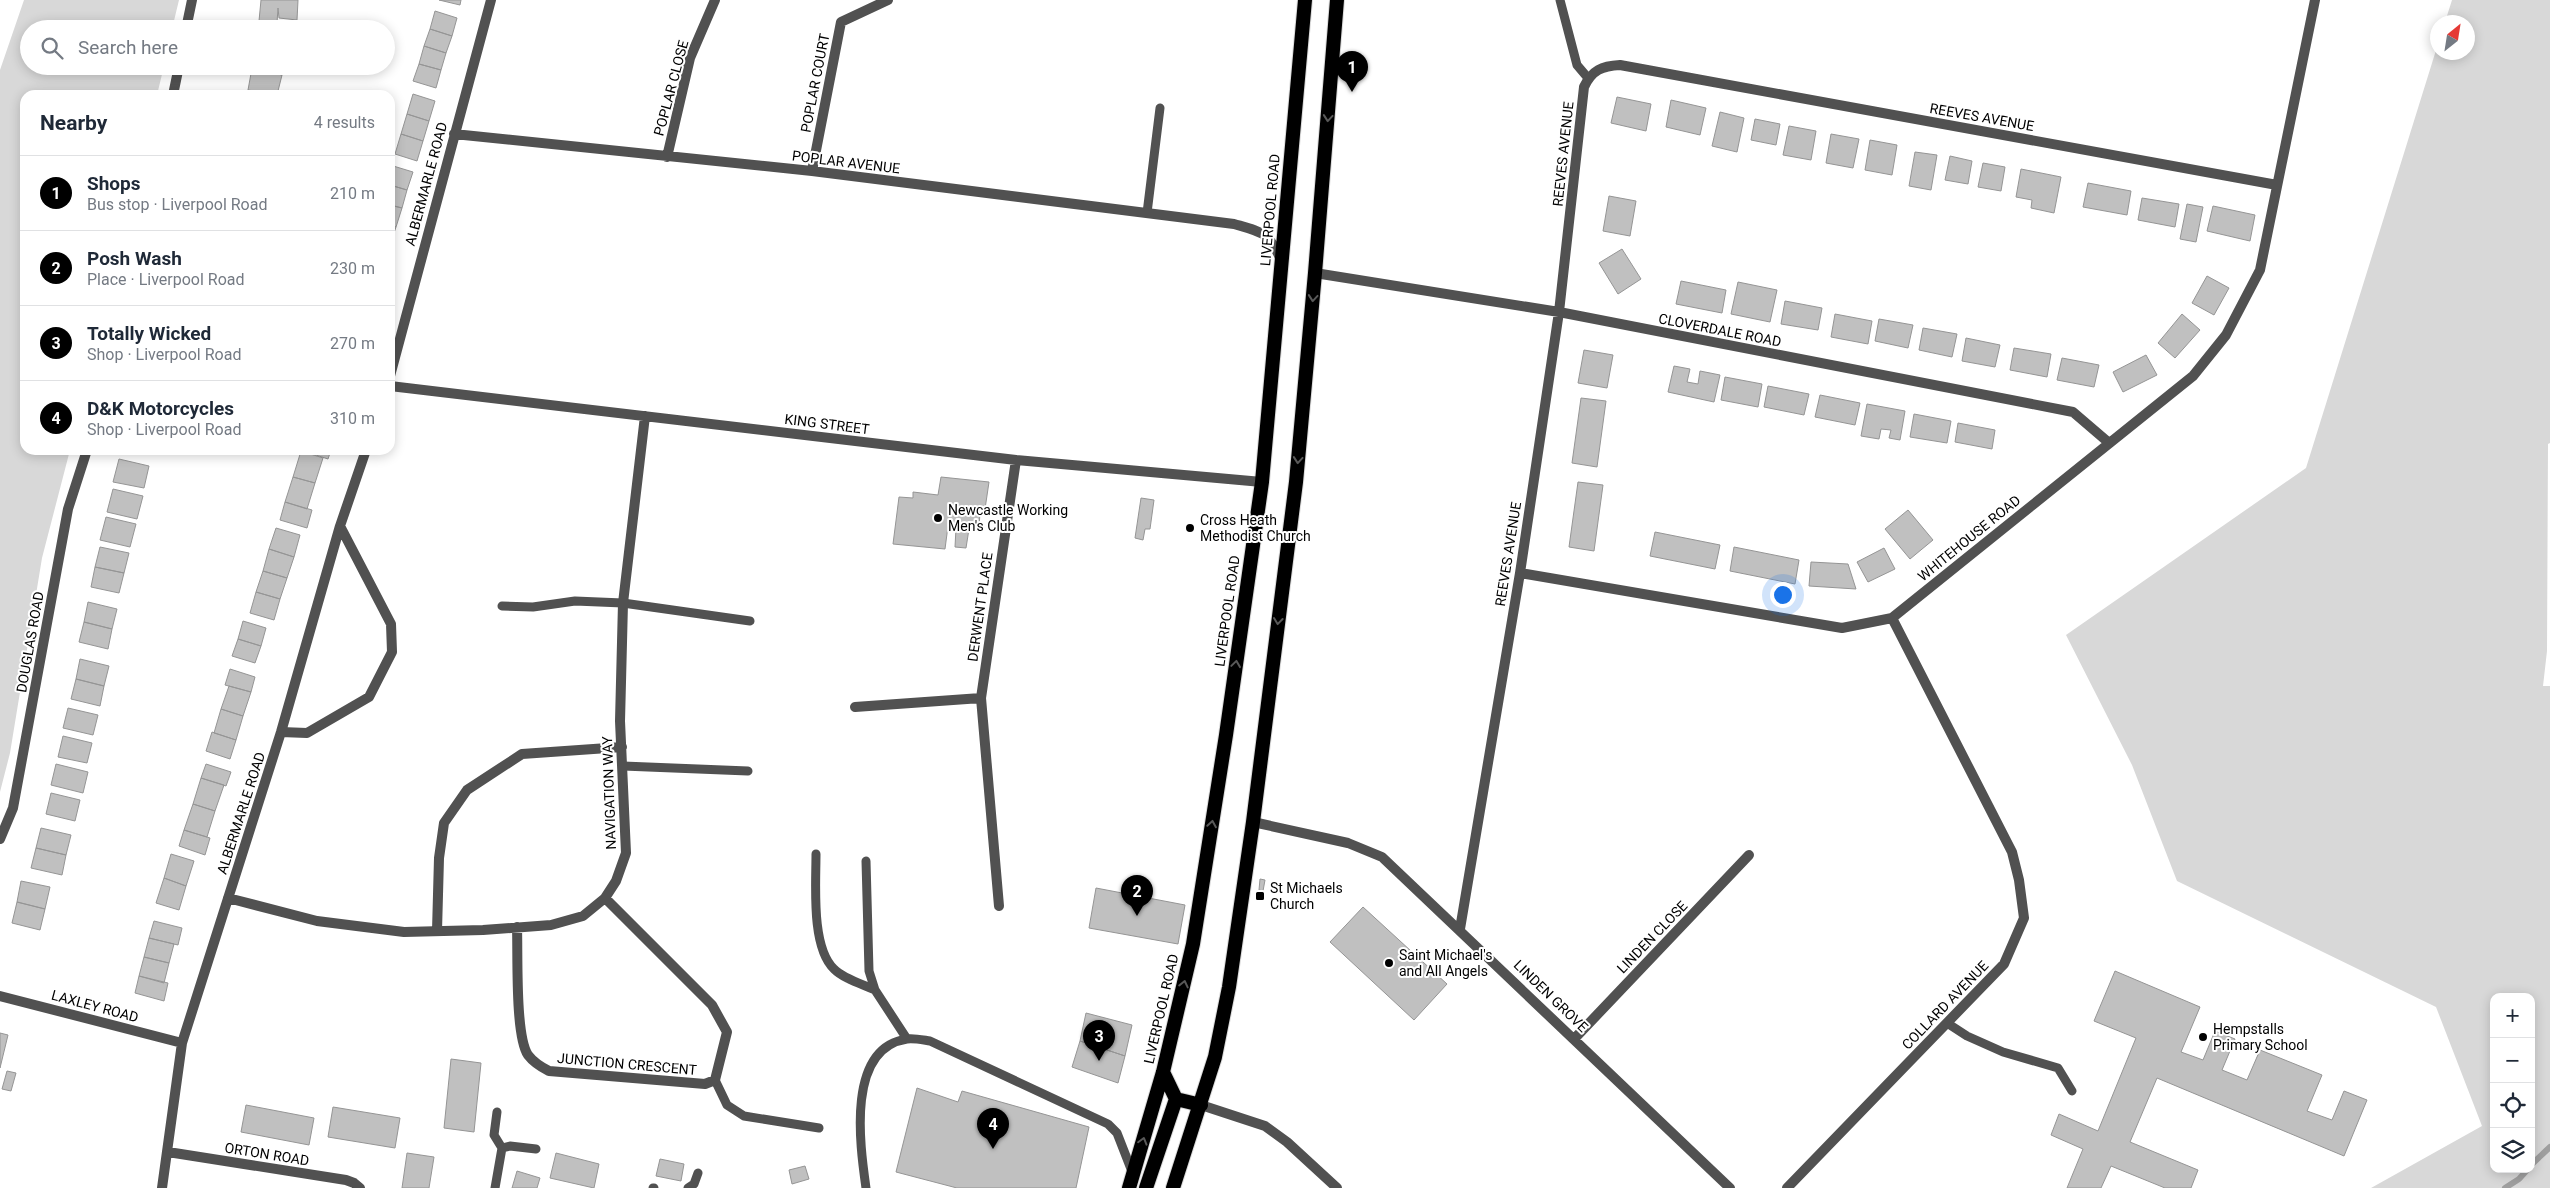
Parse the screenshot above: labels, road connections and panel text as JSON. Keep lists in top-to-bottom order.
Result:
{
  "streets": {
    "highway": ["LIVERPOOL ROAD"],
    "street": [
      "POPLAR COURT",
      "POPLAR CLOSE",
      "REEVES AVENUE",
      "POPLAR AVENUE",
      "ALBERMARLE ROAD",
      "CLOVERDALE ROAD",
      "KING STREET",
      "WHITEHOUSE ROAD",
      "DERWENT PLACE",
      "DOUGLAS ROAD",
      "NAVIGATION WAY",
      "LINDEN CLOSE",
      "LINDEN GROVE",
      "COLLARD AVENUE",
      "LAXLEY ROAD",
      "JUNCTION CRESCENT",
      "ORTON ROAD"
    ]
  },
  "crossings": [
    ["POPLAR COURT", "POPLAR AVENUE"],
    ["POPLAR CLOSE", "POPLAR AVENUE"],
    ["REEVES AVENUE", "CLOVERDALE ROAD"],
    ["REEVES AVENUE", "WHITEHOUSE ROAD"],
    ["REEVES AVENUE", "LINDEN GROVE"],
    ["POPLAR AVENUE", "ALBERMARLE ROAD"],
    ["POPLAR AVENUE", "LIVERPOOL ROAD"],
    ["ALBERMARLE ROAD", "NAVIGATION WAY"],
    ["ALBERMARLE ROAD", "LAXLEY ROAD"],
    ["ALBERMARLE ROAD", "ORTON ROAD"],
    ["LIVERPOOL ROAD", "KING STREET"],
    ["CLOVERDALE ROAD", "WHITEHOUSE ROAD"],
    ["KING STREET", "DERWENT PLACE"],
    ["KING STREET", "NAVIGATION WAY"],
    ["WHITEHOUSE ROAD", "COLLARD AVENUE"],
    ["NAVIGATION WAY", "JUNCTION CRESCENT"],
    ["LINDEN CLOSE", "LINDEN GROVE"]
  ],
  "places": {
    "other": [
      "Newcastle Working Men's Club",
      "Cross Heath Methodist Church",
      "Saint Michael's and All Angels",
      "Hempstalls Primary School"
    ],
    "transit": ["St Michaels Church"]
  },
  "north": "top right",
  "page": {
    "search": "Search here",
    "pins": [
      "1",
      "2",
      "3",
      "4"
    ],
    "heading": ["Nearby", "4 results"],
    "list": [
      {
        "mark": "1",
        "name": "Shops",
        "note": "Bus stop · Liverpool Road",
        "value": "210 m"
      },
      {
        "mark": "2",
        "name": "Posh Wash",
        "note": "Place · Liverpool Road",
        "value": "230 m"
      },
      {
        "mark": "3",
        "name": "Totally Wicked",
        "note": "Shop · Liverpool Road",
        "value": "270 m"
      },
      {
        "mark": "4",
        "name": "D&K Motorcycles",
        "note": "Shop · Liverpool Road",
        "value": "310 m"
      }
    ],
    "map_buttons": ["+", "−"]
  }
}
